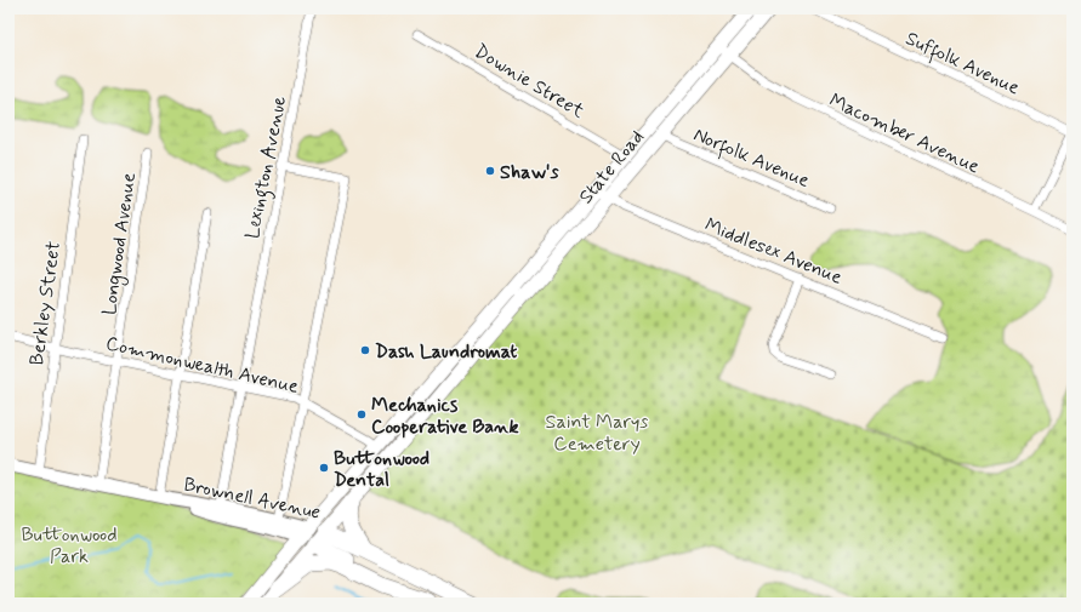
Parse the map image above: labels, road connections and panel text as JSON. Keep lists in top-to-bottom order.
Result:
{
  "streets": {
    "main road": ["State Road", "Brownell Avenue"],
    "street": [
      "Suffolk Avenue",
      "Downie Street",
      "Macomber Avenue",
      "Norfolk Avenue",
      "Lexington Avenue",
      "Longwood Avenue",
      "Middlesex Avenue",
      "Berkley Street",
      "Commonwealth Avenue"
    ]
  },
  "crossings": [
    ["Downie Street", "State Road"],
    ["Macomber Avenue", "State Road"],
    ["Norfolk Avenue", "State Road"],
    ["State Road", "Middlesex Avenue"],
    ["State Road", "Commonwealth Avenue"],
    ["State Road", "Brownell Avenue"],
    ["Lexington Avenue", "Commonwealth Avenue"],
    ["Lexington Avenue", "Brownell Avenue"],
    ["Longwood Avenue", "Commonwealth Avenue"],
    ["Longwood Avenue", "Brownell Avenue"],
    ["Berkley Street", "Commonwealth Avenue"],
    ["Berkley Street", "Brownell Avenue"]
  ],
  "parks": ["Saint Marys Cemetery", "Buttonwood Park"],
  "places": [
    "Shaw's",
    "Dash Laundromat",
    "Mechanics Cooperative Bank",
    "Buttonwood Dental"
  ]
}
